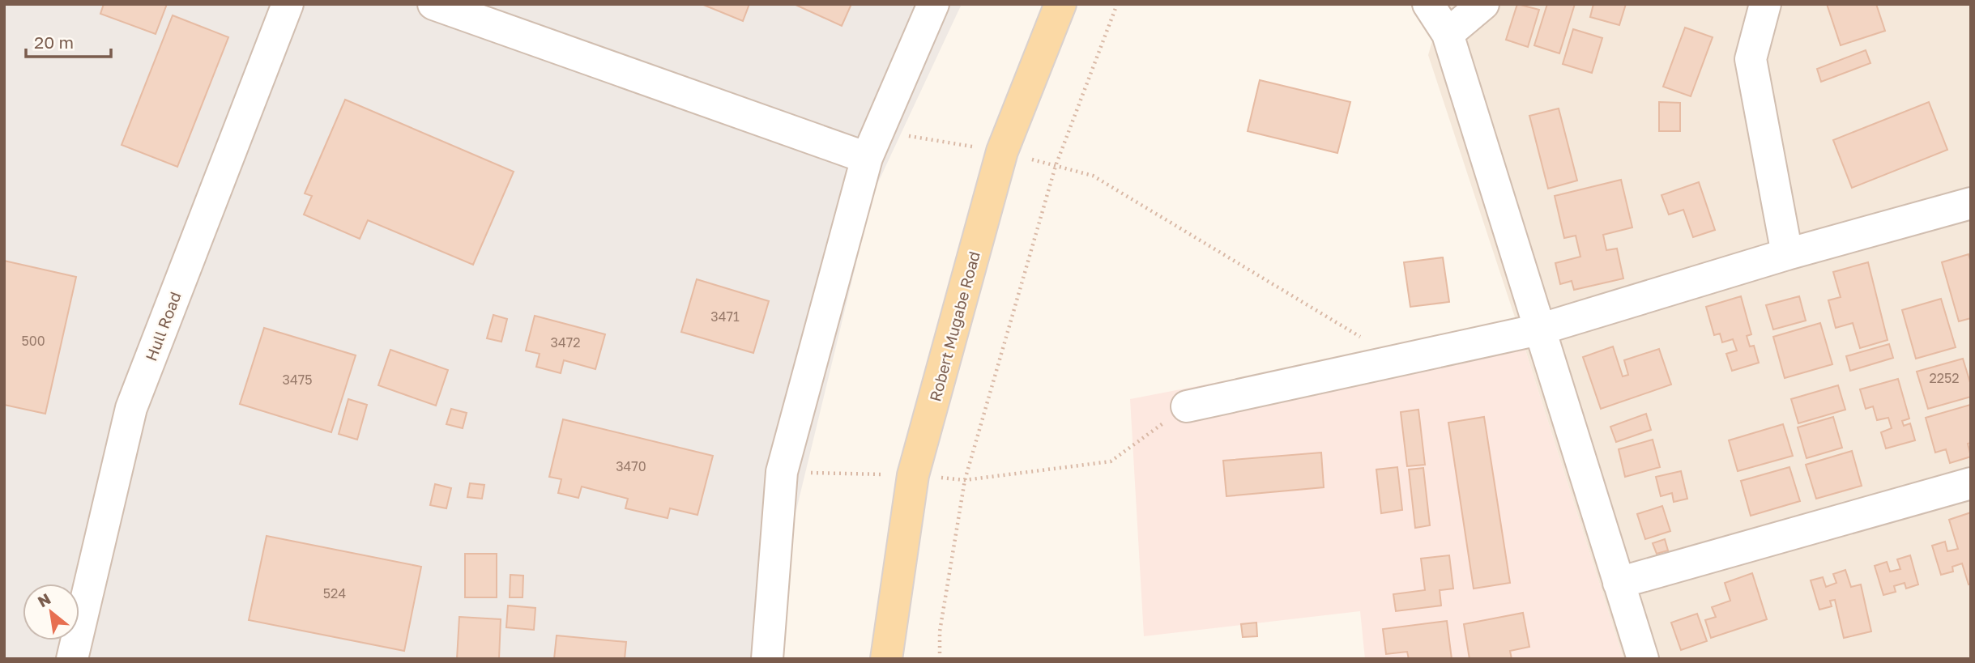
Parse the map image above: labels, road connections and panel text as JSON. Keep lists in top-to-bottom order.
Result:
{
  "streets": {
    "main road": ["Robert Mugabe Road"],
    "street": ["Hull Road"]
  },
  "house_numbers": [
    "3471",
    "500",
    "3472",
    "2252",
    "3475",
    "3470",
    "524"
  ],
  "scale_bar": "20 m",
  "north": "top left"
}
